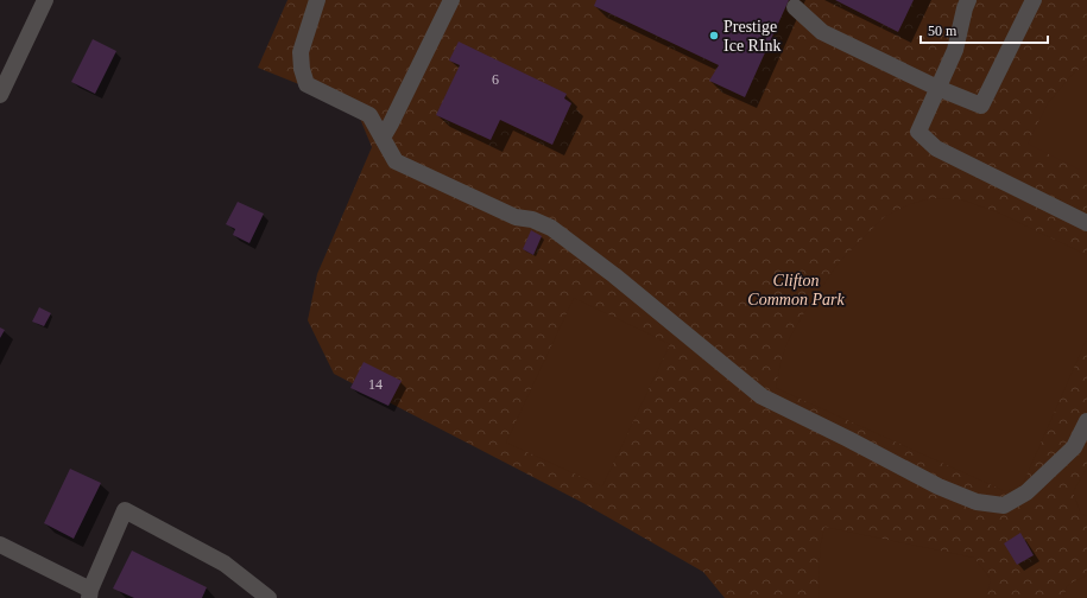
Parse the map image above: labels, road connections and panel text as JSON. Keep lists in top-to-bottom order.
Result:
{
  "parks": ["Clifton Common Park"],
  "places": ["Prestige Ice RInk"],
  "house_numbers": ["6", "14"],
  "scale_bar": "50 m"
}
